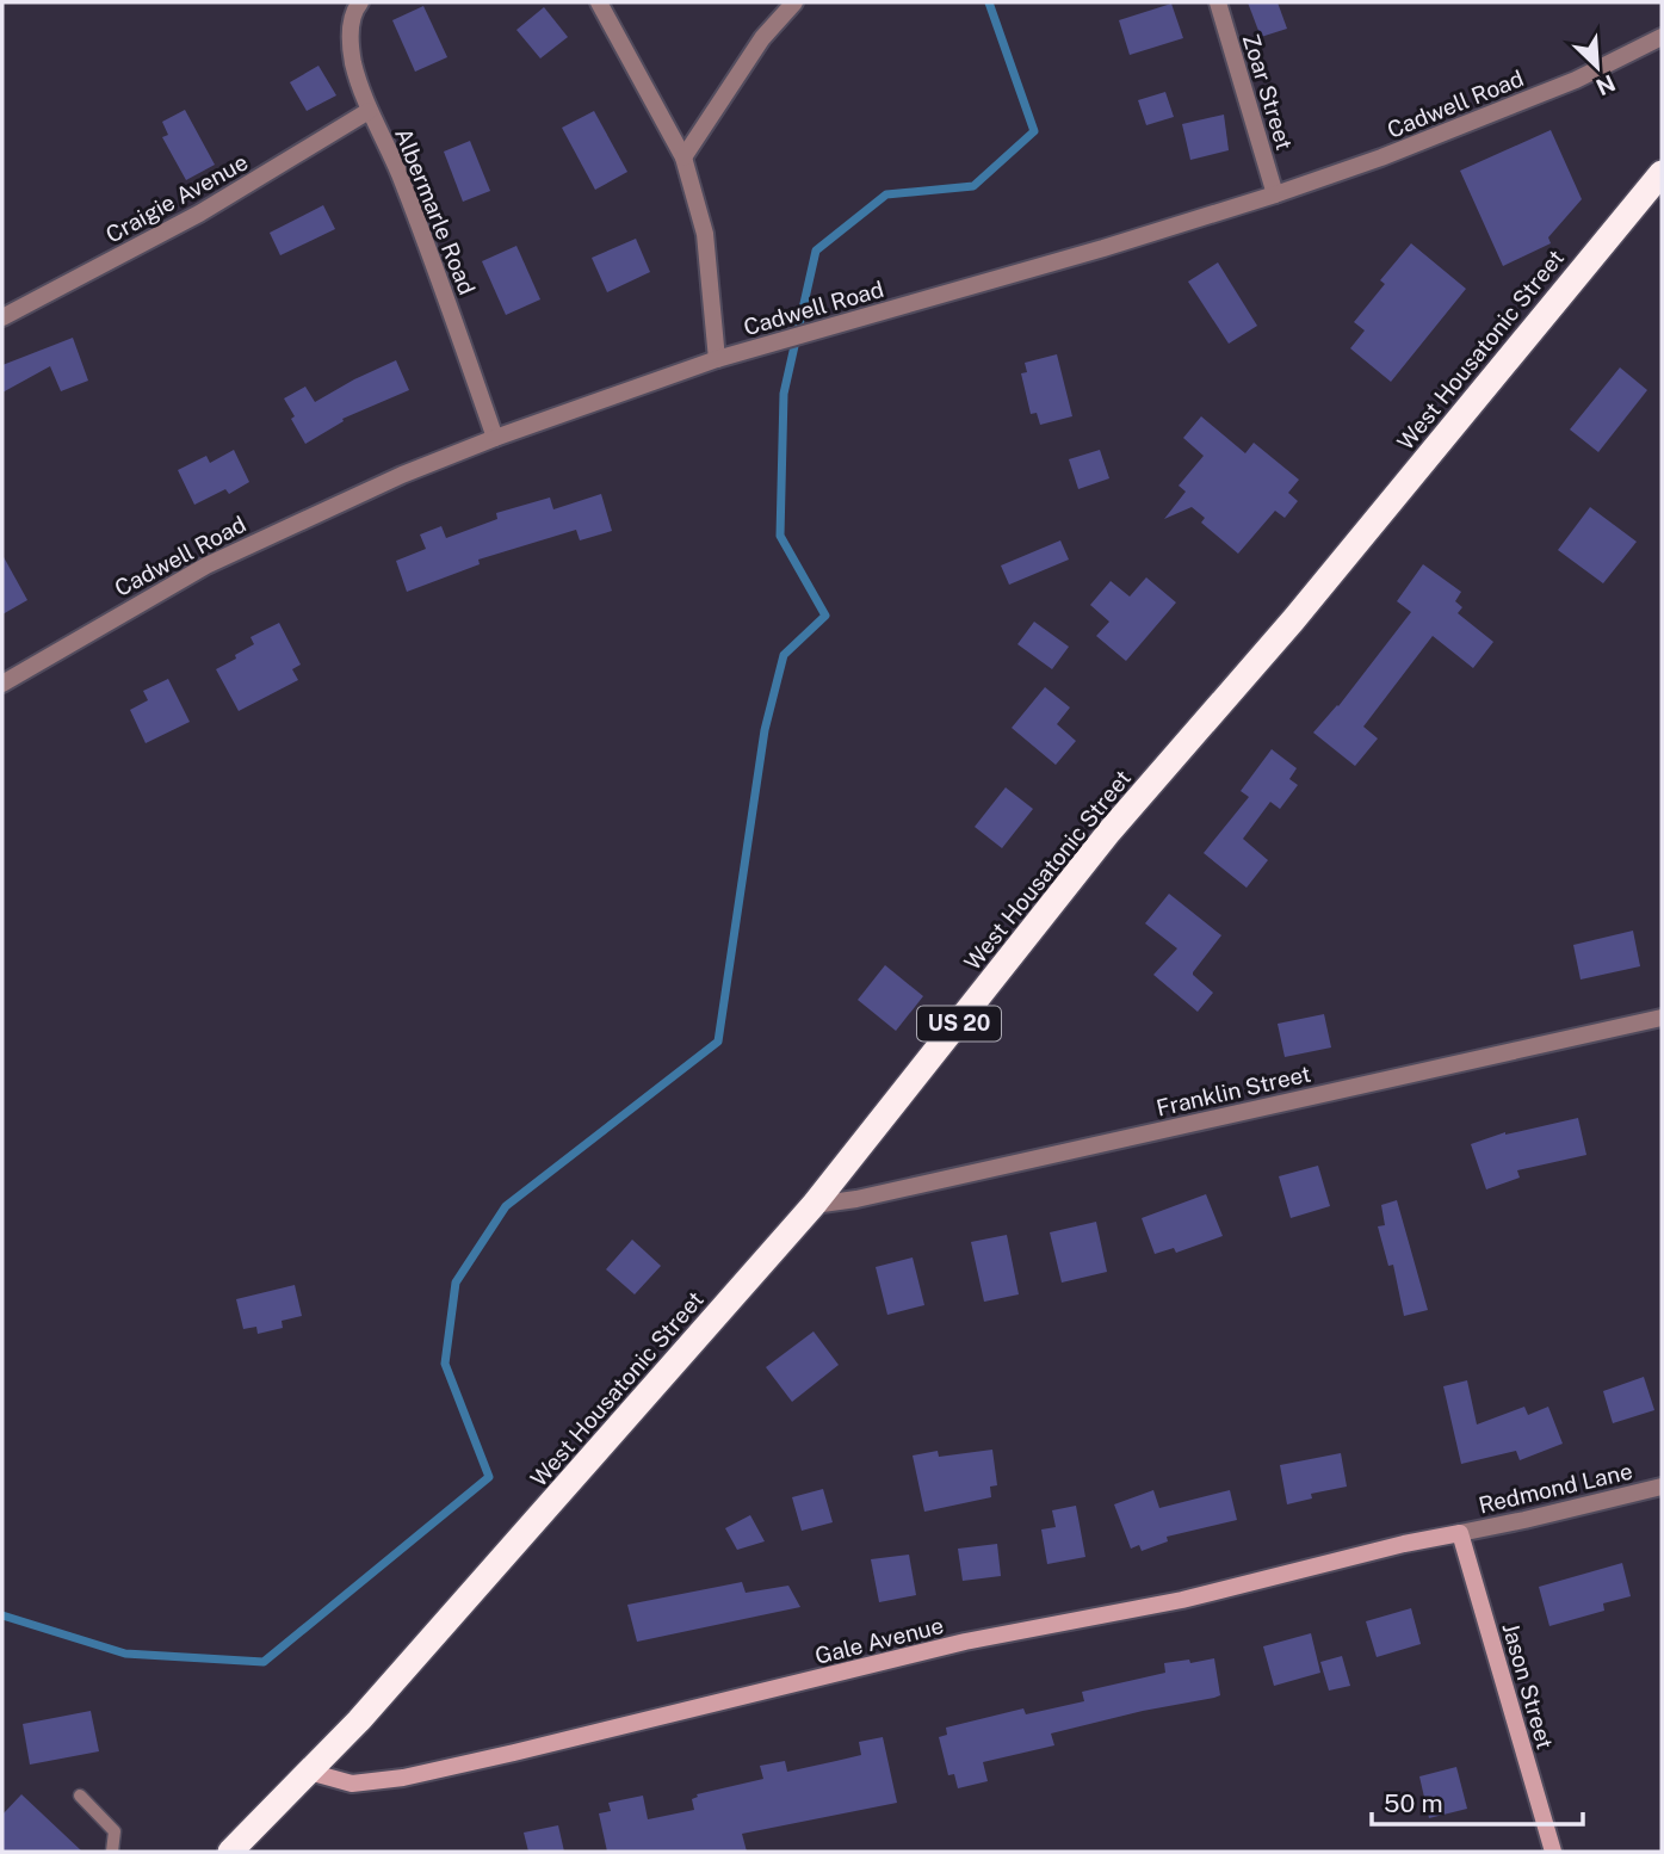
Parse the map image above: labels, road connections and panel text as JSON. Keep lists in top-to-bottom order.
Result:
{
  "streets": {
    "highway": ["West Housatonic Street", "US 20"],
    "street": [
      "Zoar Street",
      "Cadwell Road",
      "Craigie Avenue",
      "Albermarle Road",
      "Franklin Street",
      "Redmond Lane",
      "Gale Avenue",
      "Jason Street"
    ]
  },
  "crossings": [
    ["Zoar Street", "Cadwell Road"],
    ["Cadwell Road", "Albermarle Road"],
    ["Craigie Avenue", "Albermarle Road"],
    ["West Housatonic Street", "Franklin Street"],
    ["West Housatonic Street", "Gale Avenue"],
    ["Redmond Lane", "Gale Avenue"],
    ["Redmond Lane", "Jason Street"],
    ["Gale Avenue", "Jason Street"]
  ],
  "scale_bar": "50 m",
  "north": "bottom right"
}
